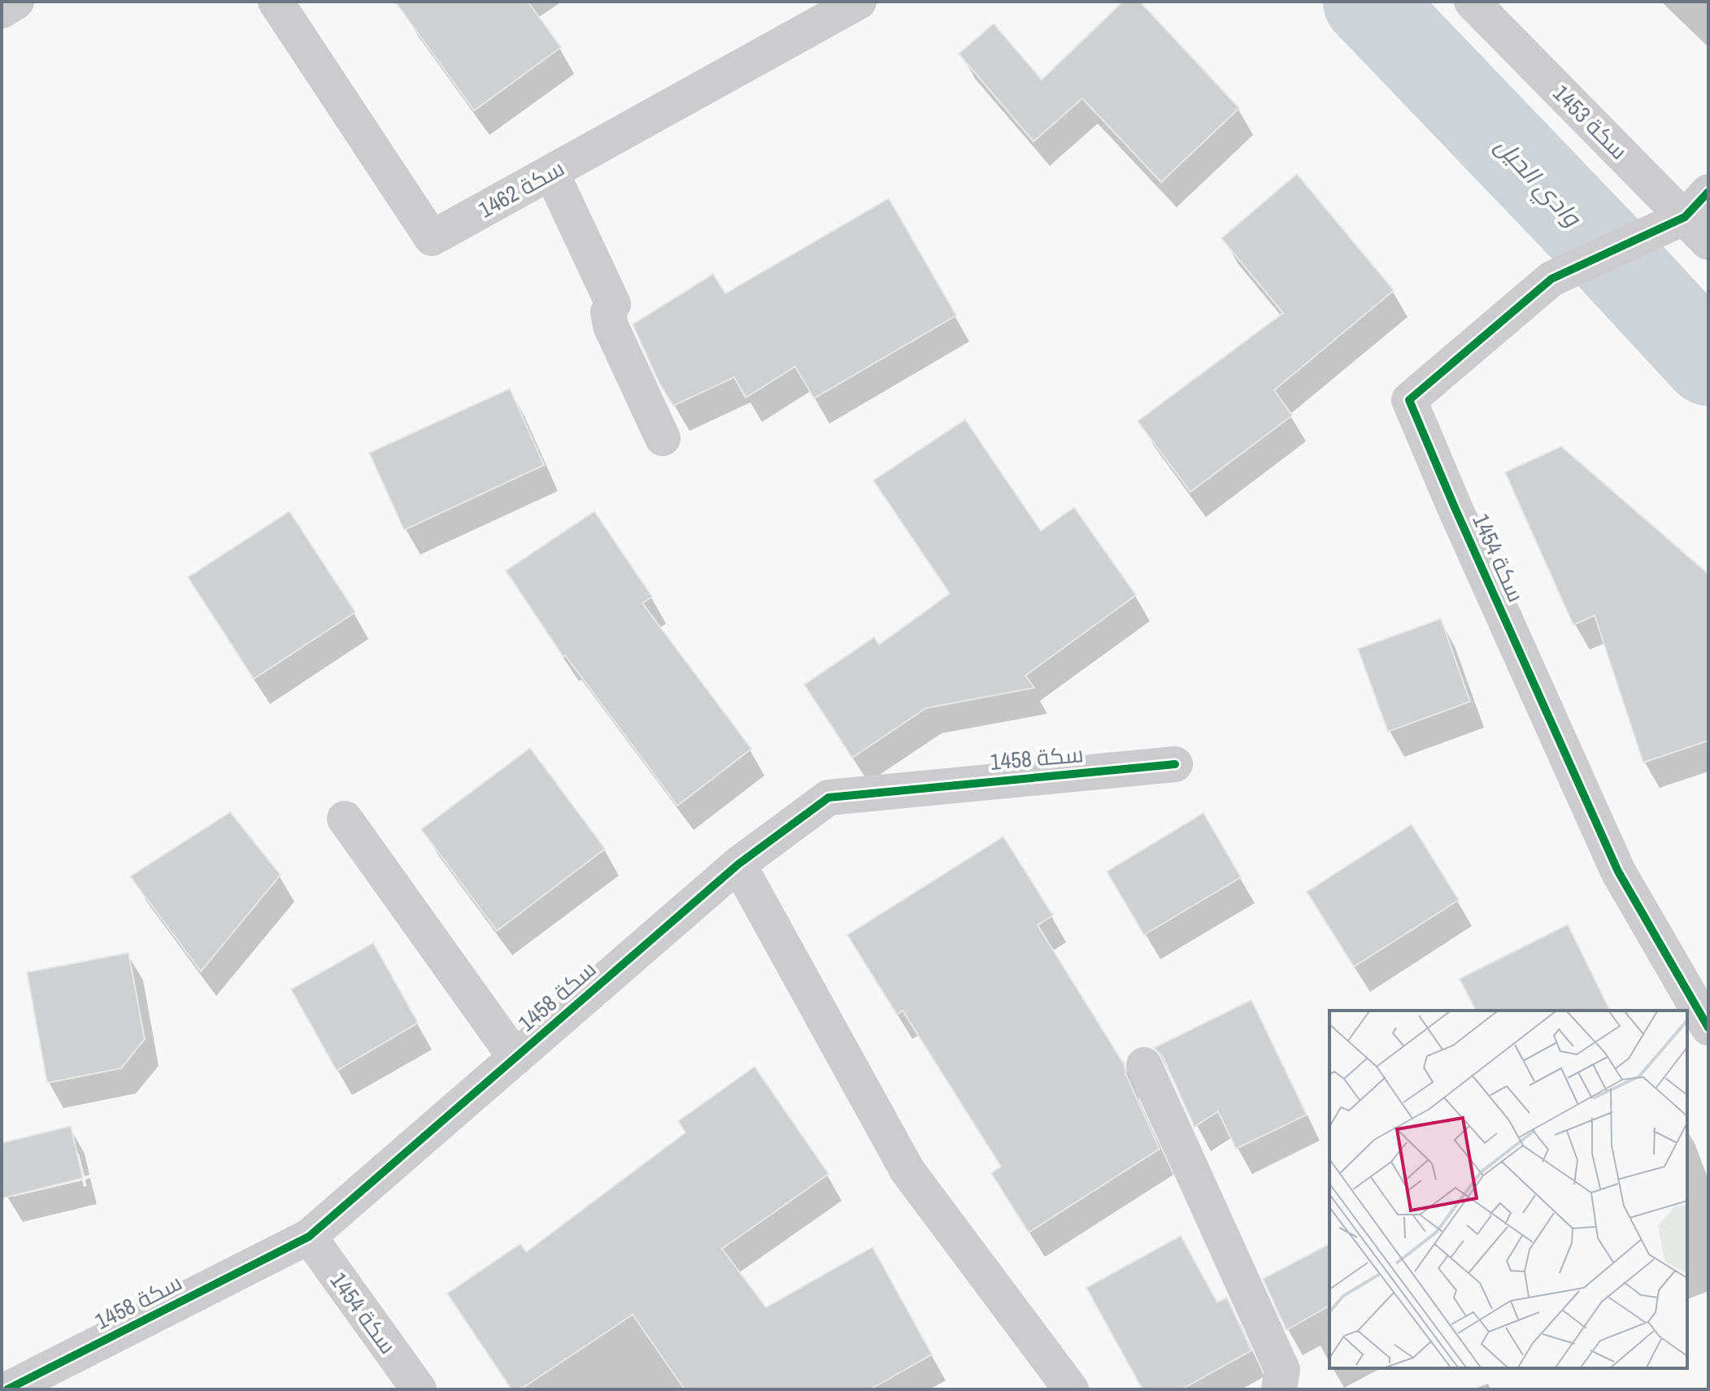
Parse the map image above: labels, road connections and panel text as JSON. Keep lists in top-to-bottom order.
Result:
{
  "streets": {
    "street": [
      "سكة 1453",
      "سكة 1462",
      "سكة 1454",
      "سكة 1458"
    ]
  },
  "crossings": [
    ["سكة 1453", "سكة 1454"],
    ["سكة 1454", "سكة 1458"]
  ],
  "water": ["وادي الحيل"]
}
